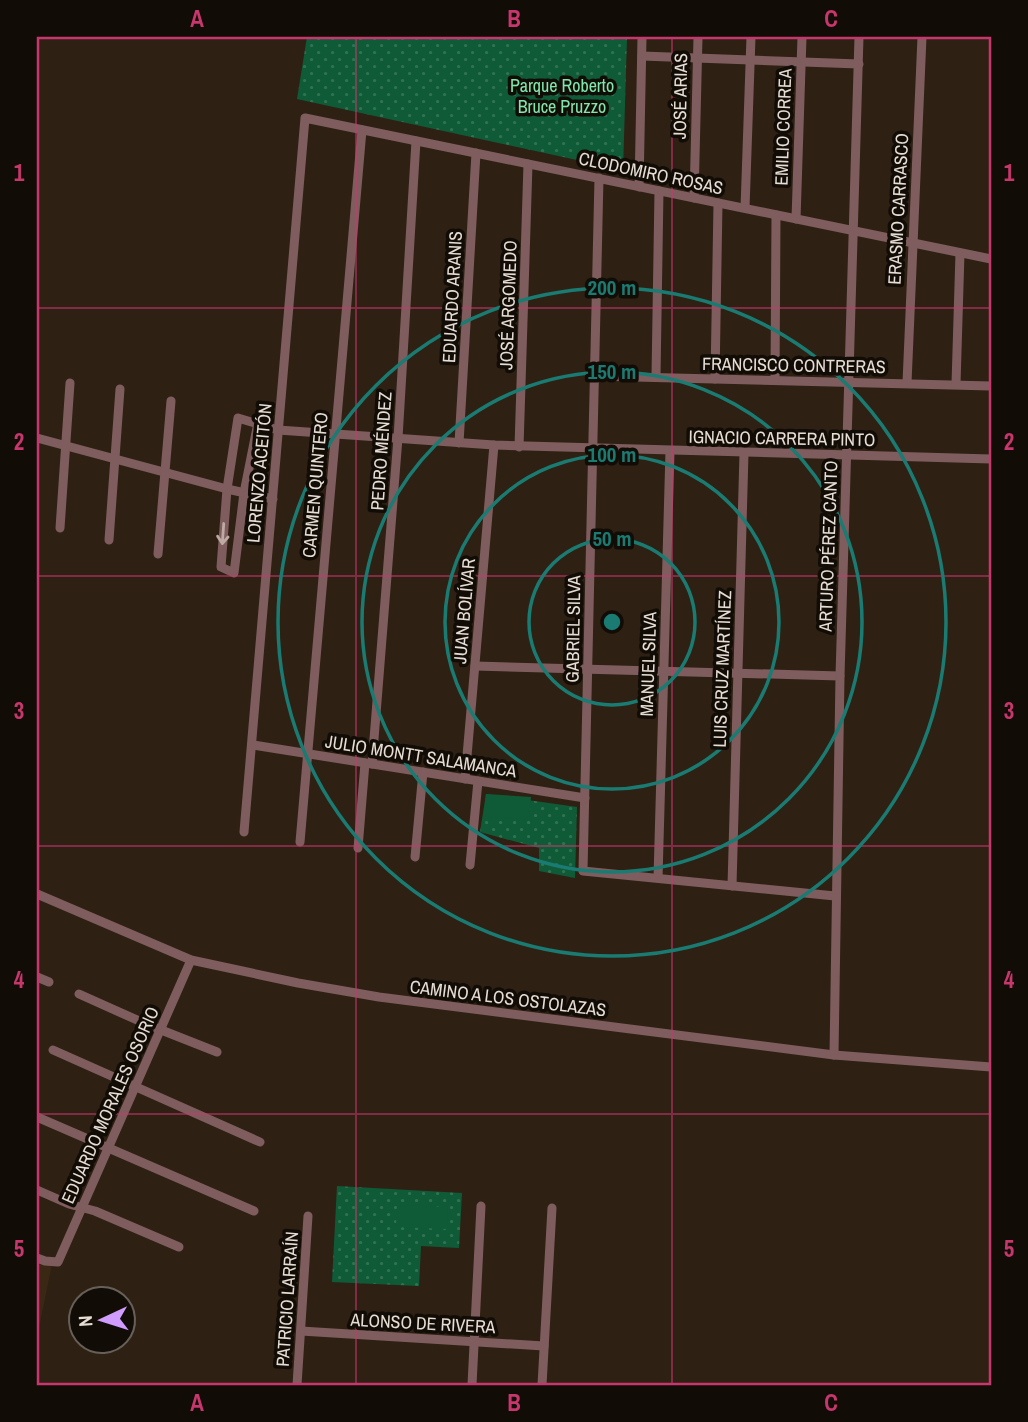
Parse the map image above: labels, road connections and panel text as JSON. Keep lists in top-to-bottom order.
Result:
{
  "streets": {
    "street": [
      "JOSÉ ARIAS",
      "EMILIO CORREA",
      "CLODOMIRO ROSAS",
      "ERASMO CARRASCO",
      "EDUARDO ARANIS",
      "JOSÉ ARGOMEDO",
      "FRANCISCO CONTRERAS",
      "IGNACIO CARRERA PINTO",
      "PEDRO MÉNDEZ",
      "LORENZO ACEITÓN",
      "CARMEN QUINTERO",
      "ARTURO PÉREZ CANTO",
      "JUAN BOLÍVAR",
      "GABRIEL SILVA",
      "MANUEL SILVA",
      "LUIS CRUZ MARTÍNEZ",
      "JULIO MONTT SALAMANCA",
      "CAMINO A LOS OSTOLAZAS",
      "EDUARDO MORALES OSORIO",
      "PATRICIO LARRAÍN",
      "ALONSO DE RIVERA"
    ]
  },
  "crossings": [
    ["JOSÉ ARIAS", "CLODOMIRO ROSAS"],
    ["EMILIO CORREA", "CLODOMIRO ROSAS"],
    ["CLODOMIRO ROSAS", "ERASMO CARRASCO"],
    ["CLODOMIRO ROSAS", "EDUARDO ARANIS"],
    ["CLODOMIRO ROSAS", "JOSÉ ARGOMEDO"],
    ["CLODOMIRO ROSAS", "PEDRO MÉNDEZ"],
    ["CLODOMIRO ROSAS", "LORENZO ACEITÓN"],
    ["CLODOMIRO ROSAS", "CARMEN QUINTERO"],
    ["CLODOMIRO ROSAS", "ARTURO PÉREZ CANTO"],
    ["CLODOMIRO ROSAS", "GABRIEL SILVA"],
    ["ERASMO CARRASCO", "FRANCISCO CONTRERAS"],
    ["EDUARDO ARANIS", "IGNACIO CARRERA PINTO"],
    ["JOSÉ ARGOMEDO", "IGNACIO CARRERA PINTO"],
    ["FRANCISCO CONTRERAS", "ARTURO PÉREZ CANTO"],
    ["FRANCISCO CONTRERAS", "GABRIEL SILVA"],
    ["IGNACIO CARRERA PINTO", "PEDRO MÉNDEZ"],
    ["IGNACIO CARRERA PINTO", "LORENZO ACEITÓN"],
    ["IGNACIO CARRERA PINTO", "CARMEN QUINTERO"],
    ["IGNACIO CARRERA PINTO", "ARTURO PÉREZ CANTO"],
    ["IGNACIO CARRERA PINTO", "JUAN BOLÍVAR"],
    ["IGNACIO CARRERA PINTO", "GABRIEL SILVA"],
    ["IGNACIO CARRERA PINTO", "MANUEL SILVA"],
    ["IGNACIO CARRERA PINTO", "LUIS CRUZ MARTÍNEZ"],
    ["PEDRO MÉNDEZ", "JULIO MONTT SALAMANCA"],
    ["LORENZO ACEITÓN", "JULIO MONTT SALAMANCA"],
    ["CARMEN QUINTERO", "JULIO MONTT SALAMANCA"],
    ["ARTURO PÉREZ CANTO", "CAMINO A LOS OSTOLAZAS"],
    ["JUAN BOLÍVAR", "JULIO MONTT SALAMANCA"],
    ["GABRIEL SILVA", "MANUEL SILVA"],
    ["GABRIEL SILVA", "JULIO MONTT SALAMANCA"],
    ["CAMINO A LOS OSTOLAZAS", "EDUARDO MORALES OSORIO"],
    ["PATRICIO LARRAÍN", "ALONSO DE RIVERA"]
  ],
  "parks": ["Parque Roberto Bruce Pruzzo"],
  "north": "left",
  "grid": {
    "columns": ["A", "B", "C"],
    "rows": [
      "1",
      "2",
      "3",
      "4",
      "5"
    ]
  },
  "rings": [
    "200 m",
    "150 m",
    "100 m",
    "50 m"
  ]
}
